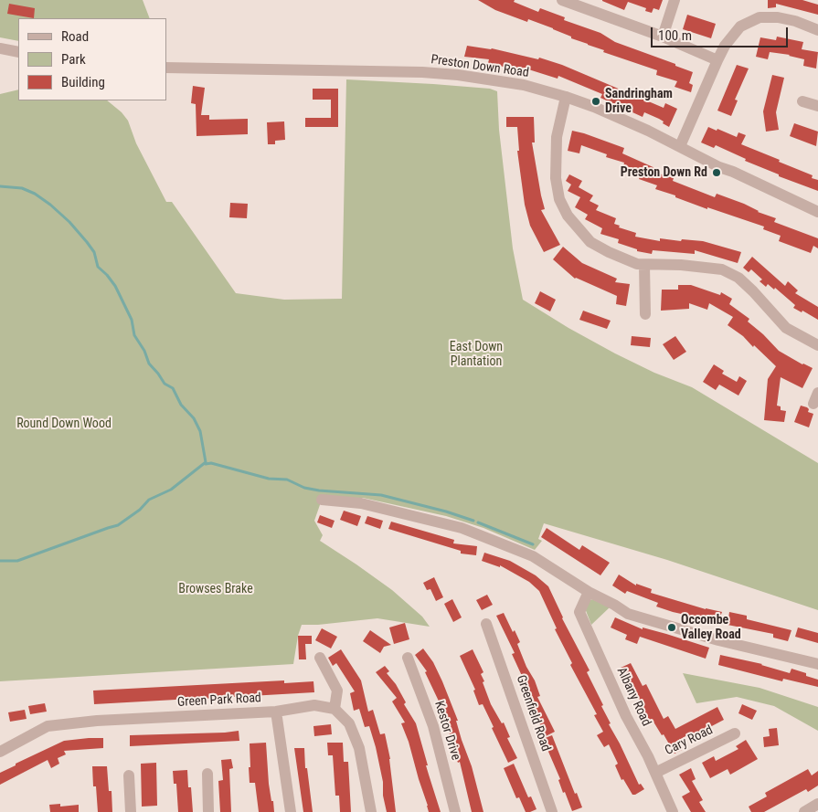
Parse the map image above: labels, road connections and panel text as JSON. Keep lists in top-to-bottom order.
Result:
{
  "streets": {
    "street": [
      "Preston Down Road",
      "Albany Road",
      "Green Park Road",
      "Greenfield Road",
      "Kestor Drive",
      "Cary Road"
    ]
  },
  "crossings": [
    ["Albany Road", "Cary Road"]
  ],
  "parks": ["East Down Plantation", "Round Down Wood", "Browses Brake"],
  "places": ["Sandringham Drive", "Preston Down Rd", "Occombe Valley Road"],
  "legend": ["Road", "Park", "Building"],
  "scale_bar": "100 m"
}
